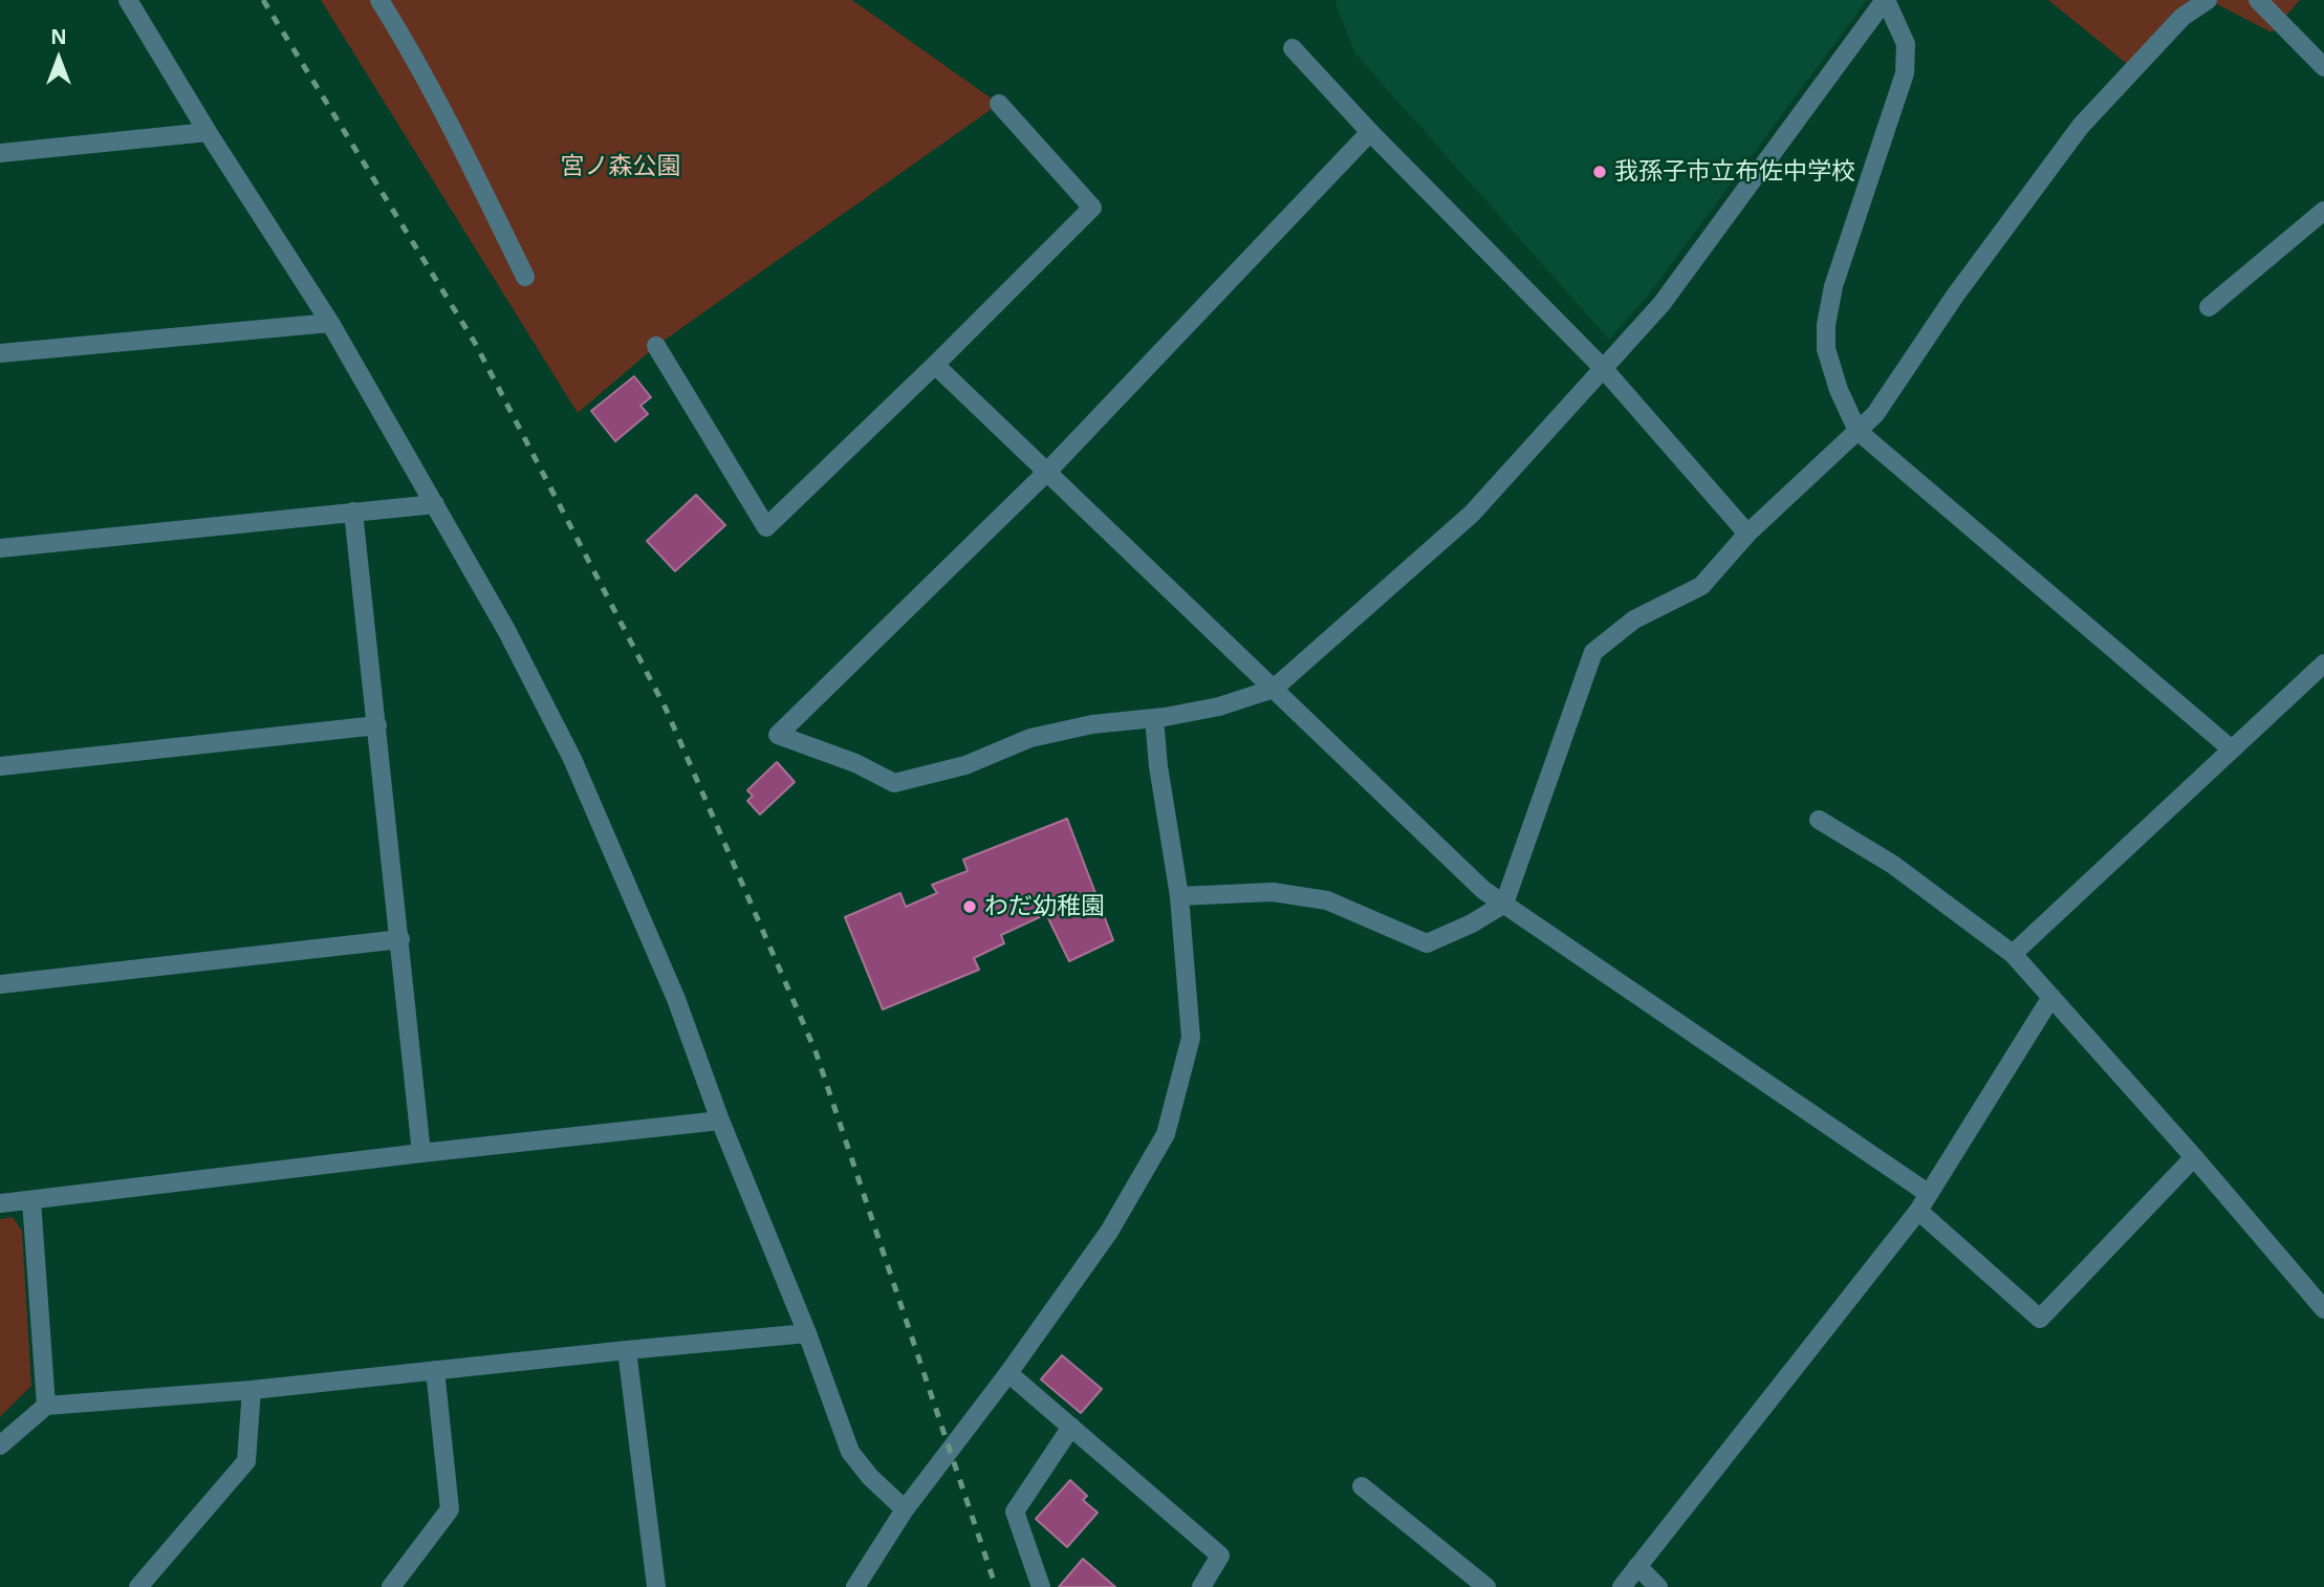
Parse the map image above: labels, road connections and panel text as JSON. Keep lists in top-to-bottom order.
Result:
{
  "parks": ["宮ノ森公園"],
  "places": ["我孫子市立布佐中学校", "わだ幼稚園"],
  "north": "top"
}
